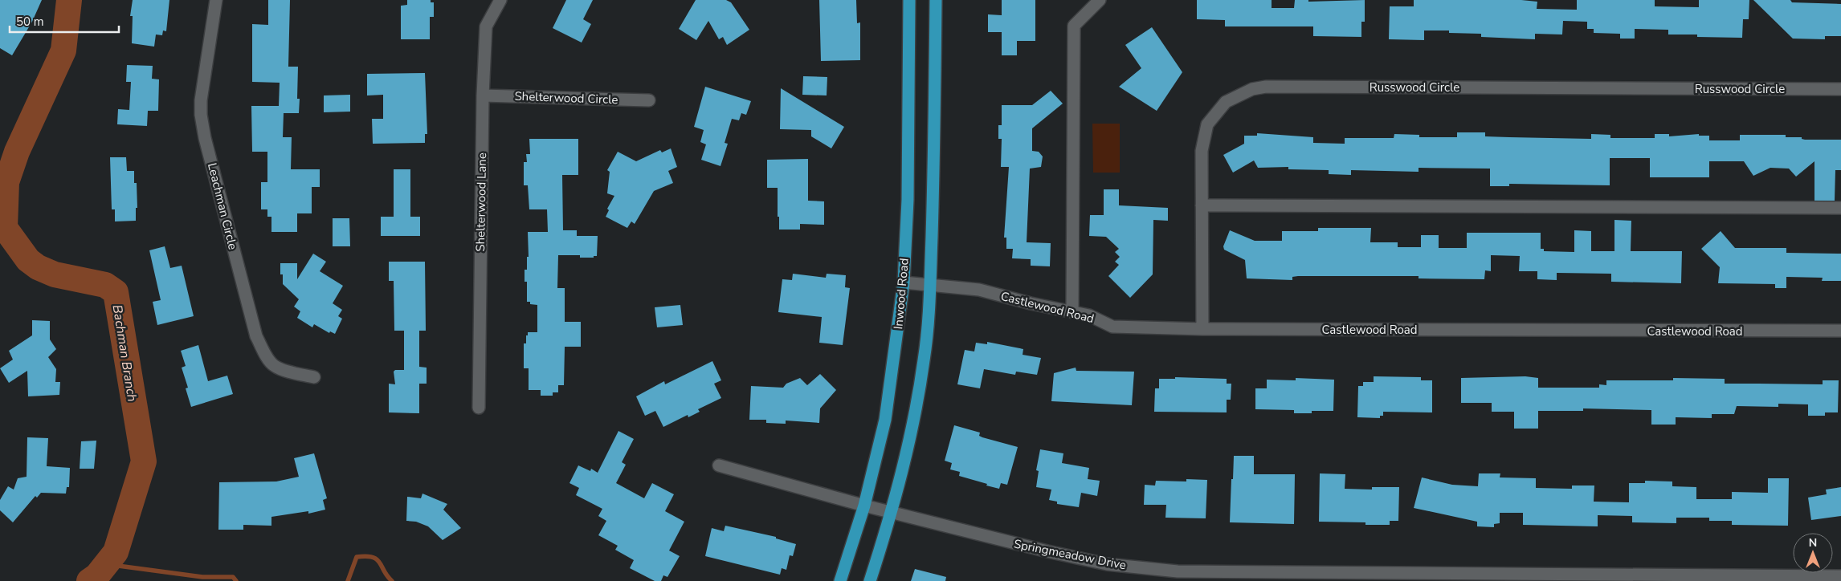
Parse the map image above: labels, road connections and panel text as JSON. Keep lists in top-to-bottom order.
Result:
{
  "streets": {
    "main road": ["Inwood Road"],
    "street": [
      "Russwood Circle",
      "Shelterwood Circle",
      "Shelterwood Lane",
      "Leachman Circle",
      "Castlewood Road",
      "Springmeadow Drive"
    ]
  },
  "crossings": [
    ["Russwood Circle", "Castlewood Road"],
    ["Shelterwood Circle", "Shelterwood Lane"],
    ["Inwood Road", "Castlewood Road"],
    ["Inwood Road", "Springmeadow Drive"]
  ],
  "water": ["Bachman Branch"],
  "scale_bar": "50 m",
  "north": "top"
}
